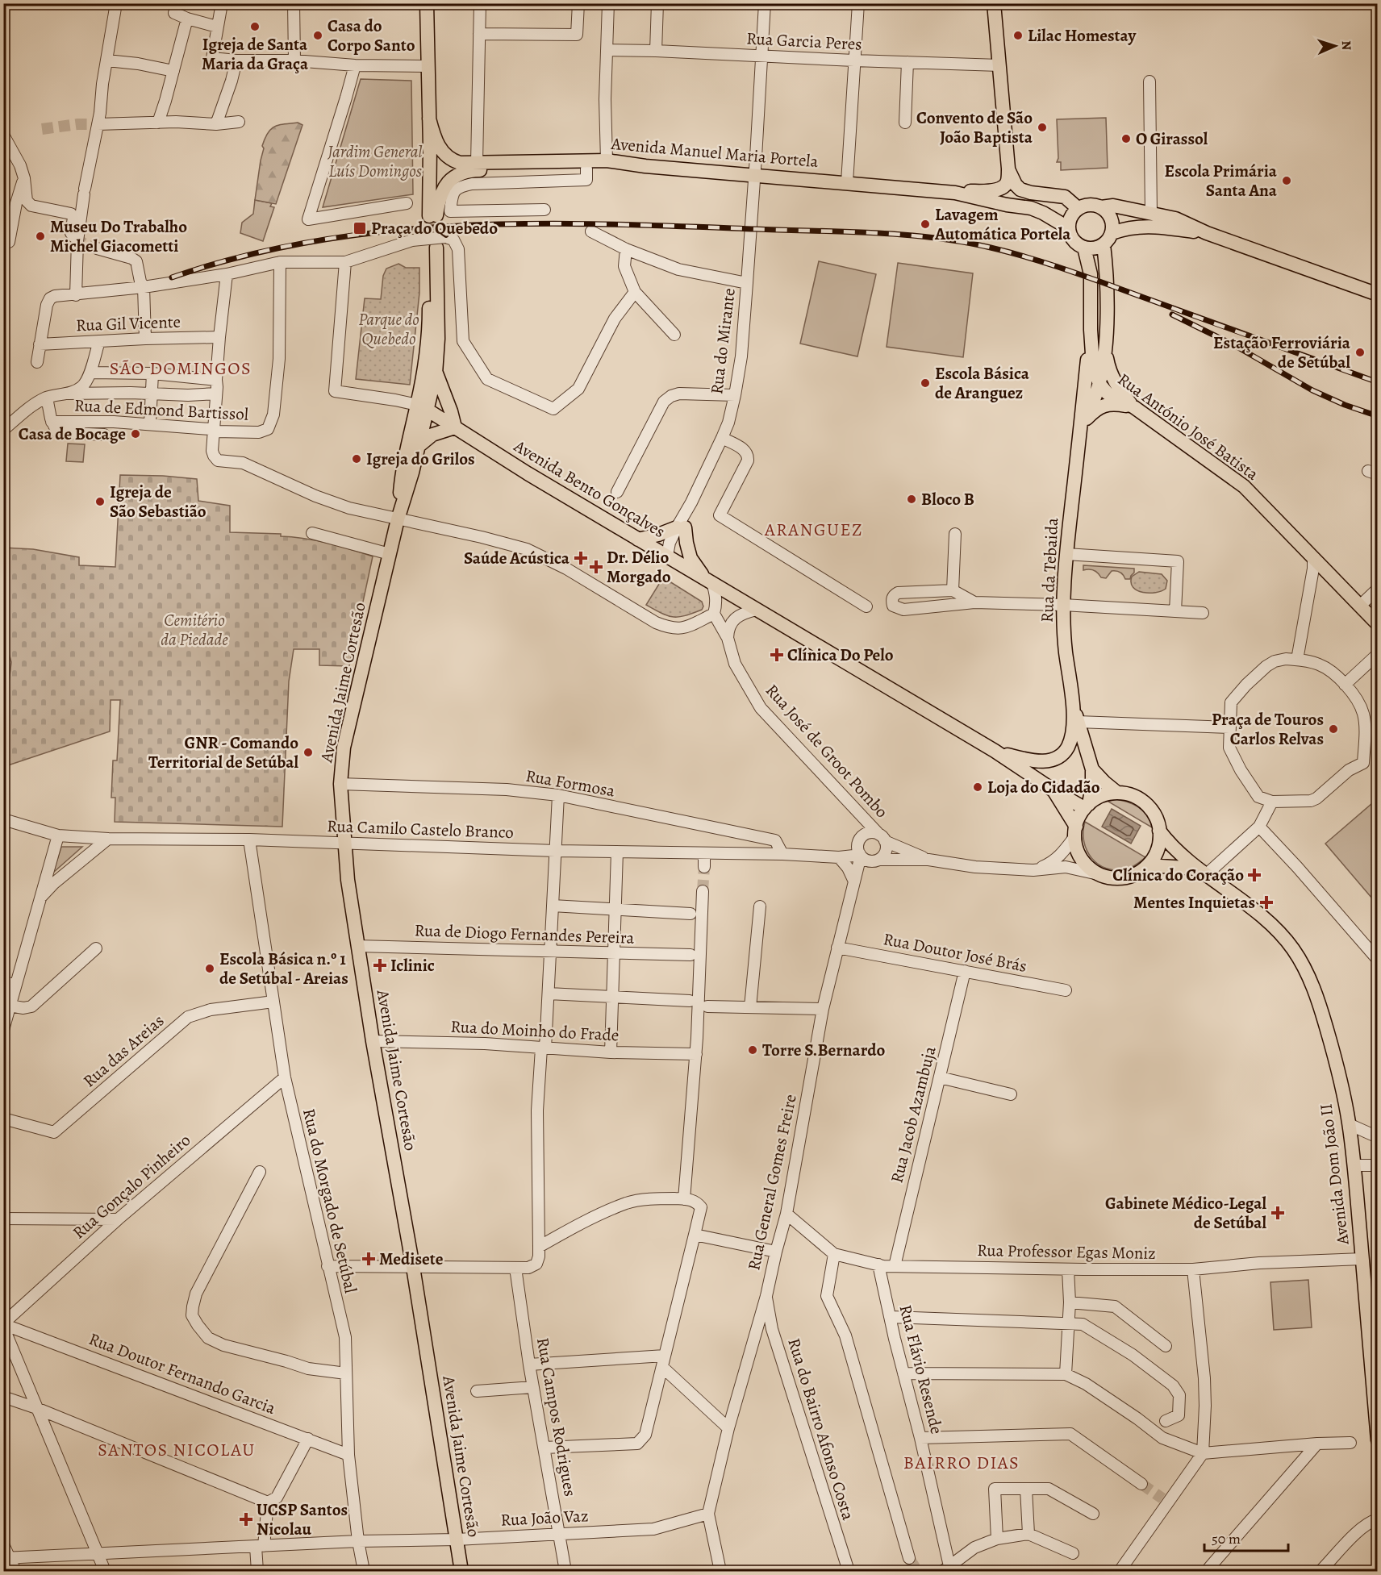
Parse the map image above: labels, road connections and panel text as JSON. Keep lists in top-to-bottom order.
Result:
{
  "streets": {
    "main road": [
      "Avenida Manuel Maria Portela",
      "Rua António José Batista",
      "Avenida Bento Gonçalves",
      "Rua da Tebaida",
      "Avenida Jaime Cortesão",
      "Avenida Dom João II"
    ],
    "street": [
      "Rua Garcia Peres",
      "Rua Gil Vicente",
      "Rua do Mirante",
      "Rua de Edmond Bartissol",
      "Rua José de Groot Pombo",
      "Rua Formosa",
      "Rua Camilo Castelo Branco",
      "Rua de Diogo Fernandes Pereira",
      "Rua Doutor José Brás",
      "Rua do Moinho do Frade",
      "Rua das Areias",
      "Rua Jacob Azambuja",
      "Rua General Gomes Freire",
      "Rua Gonçalo Pinheiro",
      "Rua do Morgado de Setúbal",
      "Rua Professor Egas Moniz",
      "Rua Flávio Resende",
      "Rua Doutor Fernando Garcia",
      "Rua Campos Rodrigues",
      "Rua do Bairro Afonso Costa",
      "Rua João Vaz"
    ]
  },
  "crossings": [
    ["Rua Garcia Peres", "Rua do Mirante"],
    ["Avenida Manuel Maria Portela", "Rua do Mirante"],
    ["Avenida Manuel Maria Portela", "Rua António José Batista"],
    ["Rua do Mirante", "Avenida Bento Gonçalves"],
    ["Rua António José Batista", "Rua da Tebaida"],
    ["Avenida Bento Gonçalves", "Avenida Jaime Cortesão"],
    ["Avenida Jaime Cortesão", "Rua Formosa"],
    ["Avenida Jaime Cortesão", "Rua Camilo Castelo Branco"],
    ["Avenida Jaime Cortesão", "Rua de Diogo Fernandes Pereira"],
    ["Avenida Jaime Cortesão", "Rua do Moinho do Frade"],
    ["Avenida Jaime Cortesão", "Rua João Vaz"],
    ["Rua José de Groot Pombo", "Rua Camilo Castelo Branco"],
    ["Rua José de Groot Pombo", "Rua General Gomes Freire"],
    ["Rua Formosa", "Rua Camilo Castelo Branco"],
    ["Rua Camilo Castelo Branco", "Rua General Gomes Freire"],
    ["Rua Camilo Castelo Branco", "Rua do Morgado de Setúbal"],
    ["Rua Doutor José Brás", "Rua Jacob Azambuja"],
    ["Rua Doutor José Brás", "Rua General Gomes Freire"],
    ["Rua das Areias", "Rua do Morgado de Setúbal"],
    ["Rua Jacob Azambuja", "Rua Professor Egas Moniz"],
    ["Avenida Dom João II", "Rua Professor Egas Moniz"],
    ["Rua General Gomes Freire", "Rua Professor Egas Moniz"],
    ["Rua General Gomes Freire", "Rua do Bairro Afonso Costa"],
    ["Rua General Gomes Freire", "Rua João Vaz"],
    ["Rua Gonçalo Pinheiro", "Rua do Morgado de Setúbal"],
    ["Rua Gonçalo Pinheiro", "Rua Doutor Fernando Garcia"],
    ["Rua do Morgado de Setúbal", "Rua Doutor Fernando Garcia"],
    ["Rua do Morgado de Setúbal", "Rua João Vaz"],
    ["Rua Professor Egas Moniz", "Rua Flávio Resende"],
    ["Rua Campos Rodrigues", "Rua João Vaz"]
  ],
  "districts": [
    "SÃO DOMINGOS",
    "ARANGUEZ",
    "SANTOS NICOLAU",
    "BAIRRO DIAS"
  ],
  "parks": ["Jardim General Luís Domingos", "Parque do Quebedo", "Cemitério da Piedade"],
  "places": {
    "other": [
      "Igreja de Santa Maria da Graça",
      "Casa do Corpo Santo",
      "Lilac Homestay",
      "Convento de São João Baptista",
      "O Girassol",
      "Escola Primária Santa Ana",
      "Lavagem Automática Portela",
      "Museu Do Trabalho Michel Giacometti",
      "Estação Ferroviária de Setúbal",
      "Escola Básica de Aranguez",
      "Casa de Bocage",
      "Igreja do Grilos",
      "Bloco B",
      "Igreja de São Sebastião",
      "Praça de Touros Carlos Relvas",
      "GNR - Comando Territorial de Setúbal",
      "Loja do Cidadão",
      "Escola Básica n.º 1 de Setúbal - Areias",
      "Torre S.Bernardo"
    ],
    "transit": ["Praça do Quebedo"],
    "health": [
      "Saúde Acústica",
      "Dr. Délio Morgado",
      "Clínica Do Pelo",
      "Clínica do Coração",
      "Mentes Inquietas",
      "Iclinic",
      "Gabinete Médico-Legal de Setúbal",
      "Medisete",
      "UCSP Santos Nicolau"
    ]
  },
  "scale_bar": "50 m",
  "north": "right"
}
